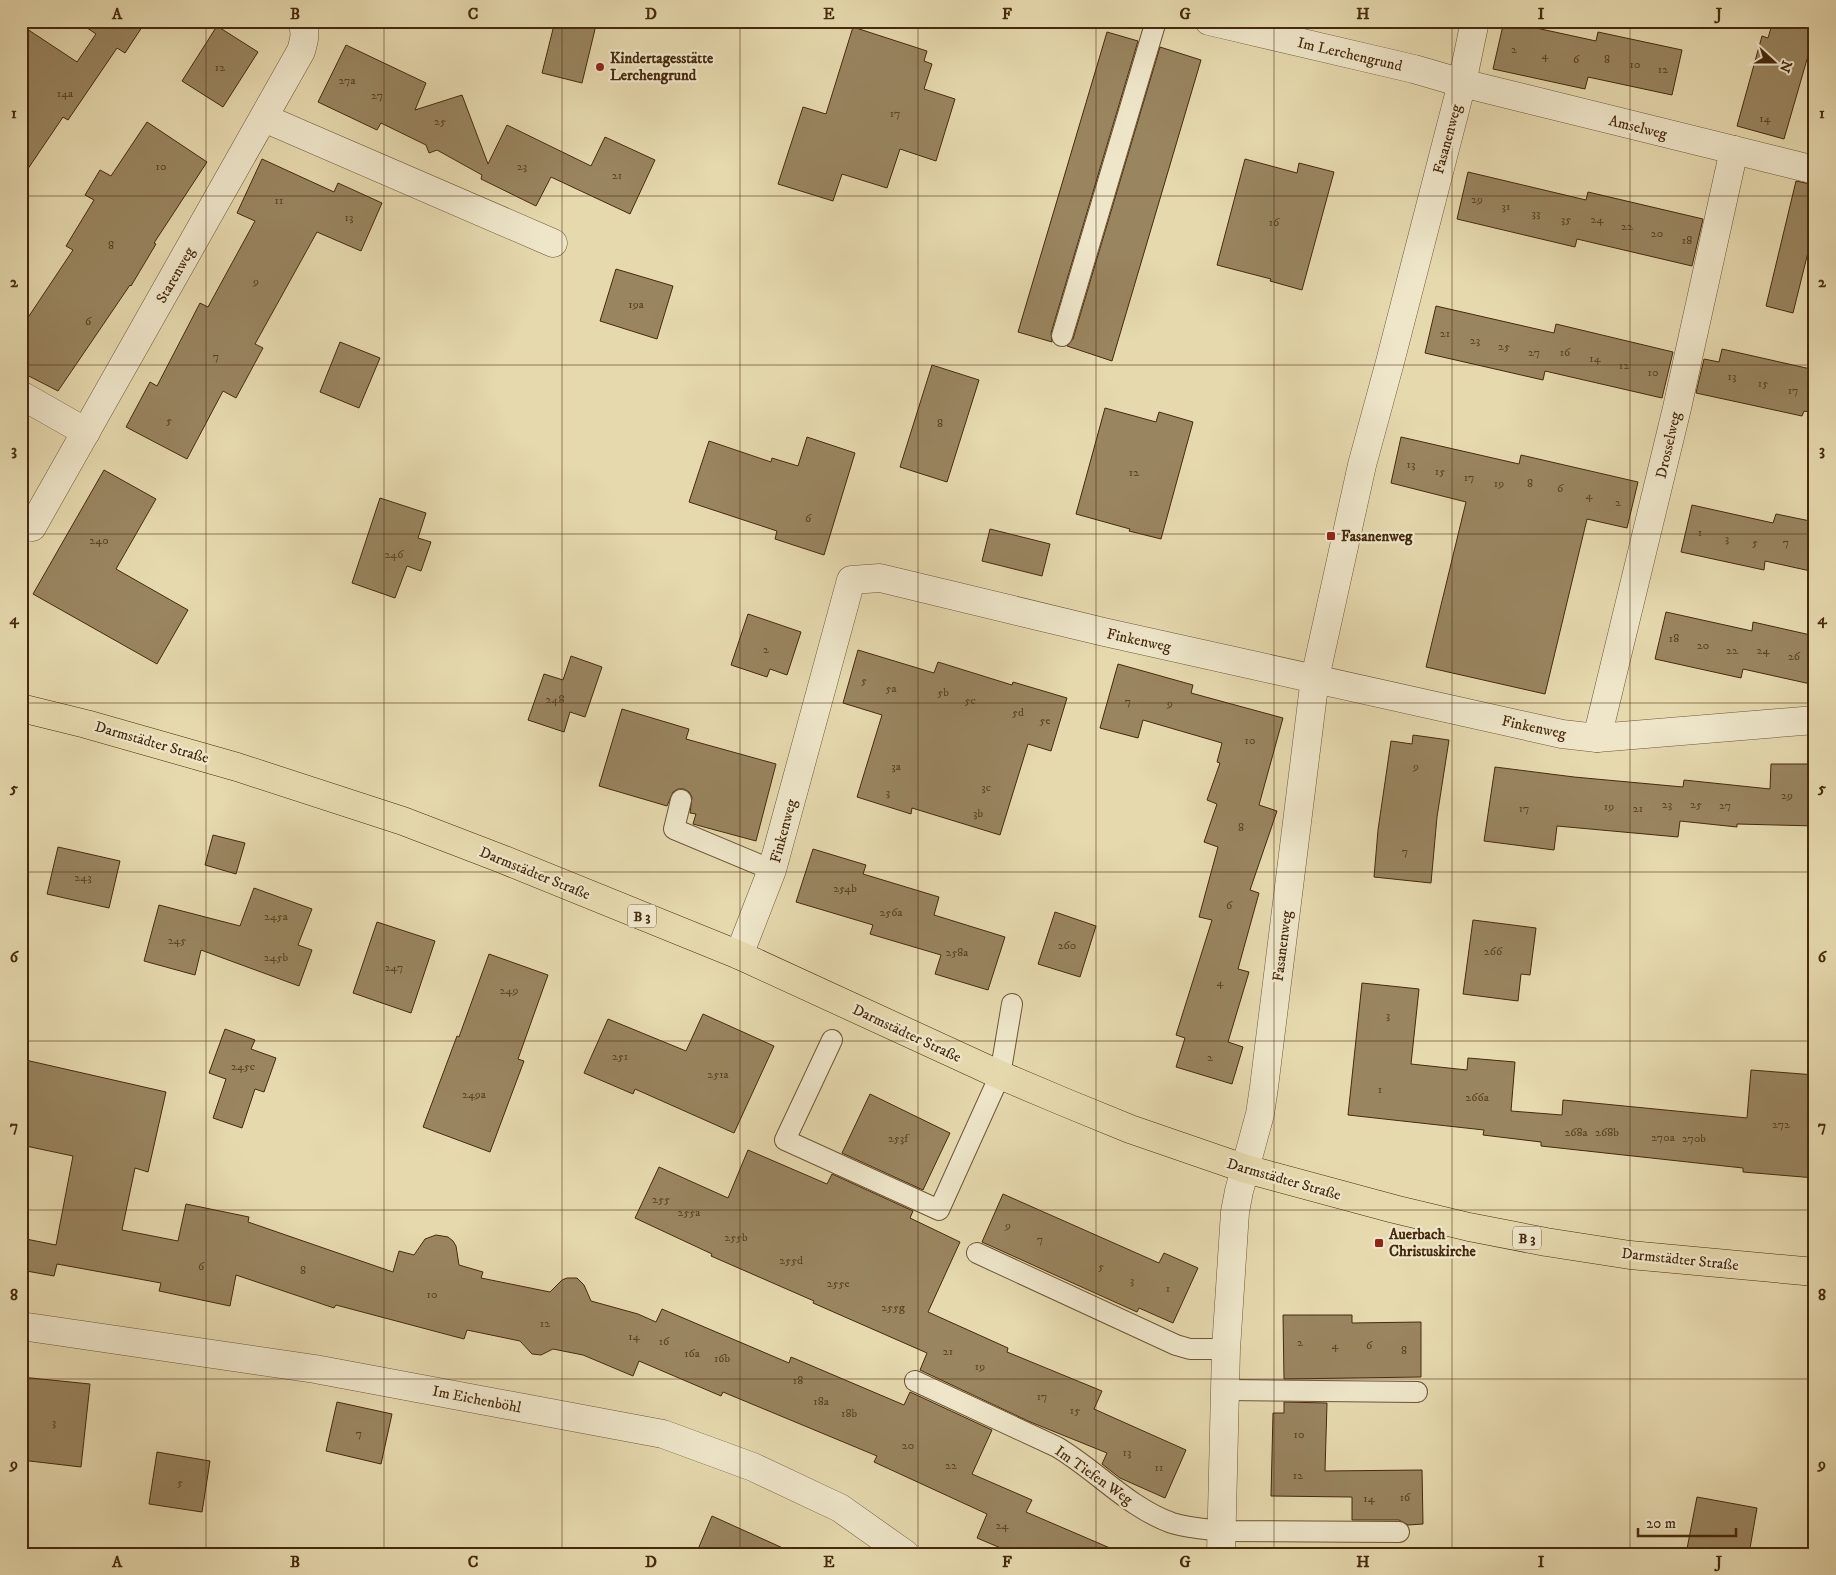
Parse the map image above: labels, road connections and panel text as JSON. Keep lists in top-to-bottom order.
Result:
{
  "streets": {
    "main road": ["Darmstädter Straße", "B 3"],
    "street": [
      "Im Lerchengrund",
      "Amselweg",
      "Fasanenweg",
      "Starenweg",
      "Drosselweg",
      "Finkenweg",
      "Im Eichenböhl"
    ],
    "lane": ["Im Tiefen Weg"]
  },
  "crossings": [
    ["Im Lerchengrund", "Amselweg"],
    ["Im Lerchengrund", "Fasanenweg"],
    ["Amselweg", "Fasanenweg"],
    ["Amselweg", "Drosselweg"],
    ["Fasanenweg", "Finkenweg"],
    ["Fasanenweg", "Darmstädter Straße"],
    ["Drosselweg", "Finkenweg"],
    ["Finkenweg", "Darmstädter Straße"]
  ],
  "places": {
    "other": ["Kindertagesstätte Lerchengrund"],
    "transit": ["Fasanenweg", "Auerbach Christuskirche"]
  },
  "house_numbers": [
    "2",
    "4",
    "6",
    "8",
    "10",
    "12",
    "12",
    "27a",
    "14a",
    "27",
    "17",
    "14",
    "25",
    "10",
    "23",
    "21",
    "29",
    "11",
    "31",
    "33",
    "13",
    "35",
    "24",
    "16",
    "22",
    "20",
    "18",
    "8",
    "9",
    "19a",
    "6",
    "21",
    "23",
    "25",
    "27",
    "16",
    "7",
    "14",
    "12",
    "10",
    "13",
    "15",
    "17",
    "5",
    "8",
    "13",
    "15",
    "12",
    "17",
    "19",
    "8",
    "6",
    "4",
    "2",
    "6",
    "1",
    "3",
    "240",
    "5",
    "7",
    "246",
    "18",
    "20",
    "2",
    "22",
    "24",
    "26",
    "5",
    "5a",
    "5b",
    "248",
    "5c",
    "7",
    "9",
    "5d",
    "5e",
    "10",
    "3a",
    "9",
    "3c",
    "3",
    "29",
    "23",
    "25",
    "27",
    "19",
    "17",
    "21",
    "3b",
    "8",
    "7",
    "243",
    "254b",
    "6",
    "256a",
    "245a",
    "245",
    "260",
    "266",
    "258a",
    "245b",
    "247",
    "4",
    "249",
    "3",
    "251",
    "2",
    "245c",
    "251a",
    "1",
    "249a",
    "266a",
    "272",
    "268a",
    "268b",
    "270a",
    "253f",
    "270b",
    "255",
    "255a",
    "9",
    "255b",
    "7",
    "255d",
    "6",
    "5",
    "8",
    "3",
    "255e",
    "1",
    "10",
    "255g",
    "12",
    "14",
    "16",
    "2",
    "4",
    "6",
    "8",
    "21",
    "16a",
    "16b",
    "19",
    "18",
    "17",
    "18a",
    "15",
    "18b",
    "3",
    "7",
    "10",
    "20",
    "13",
    "22",
    "11",
    "12",
    "5",
    "16",
    "14",
    "24"
  ],
  "scale_bar": "20 m",
  "north": "right",
  "grid": {
    "columns": [
      "A",
      "B",
      "C",
      "D",
      "E",
      "F",
      "G",
      "H",
      "I",
      "J"
    ],
    "rows": [
      "1",
      "2",
      "3",
      "4",
      "5",
      "6",
      "7",
      "8",
      "9"
    ]
  }
}
